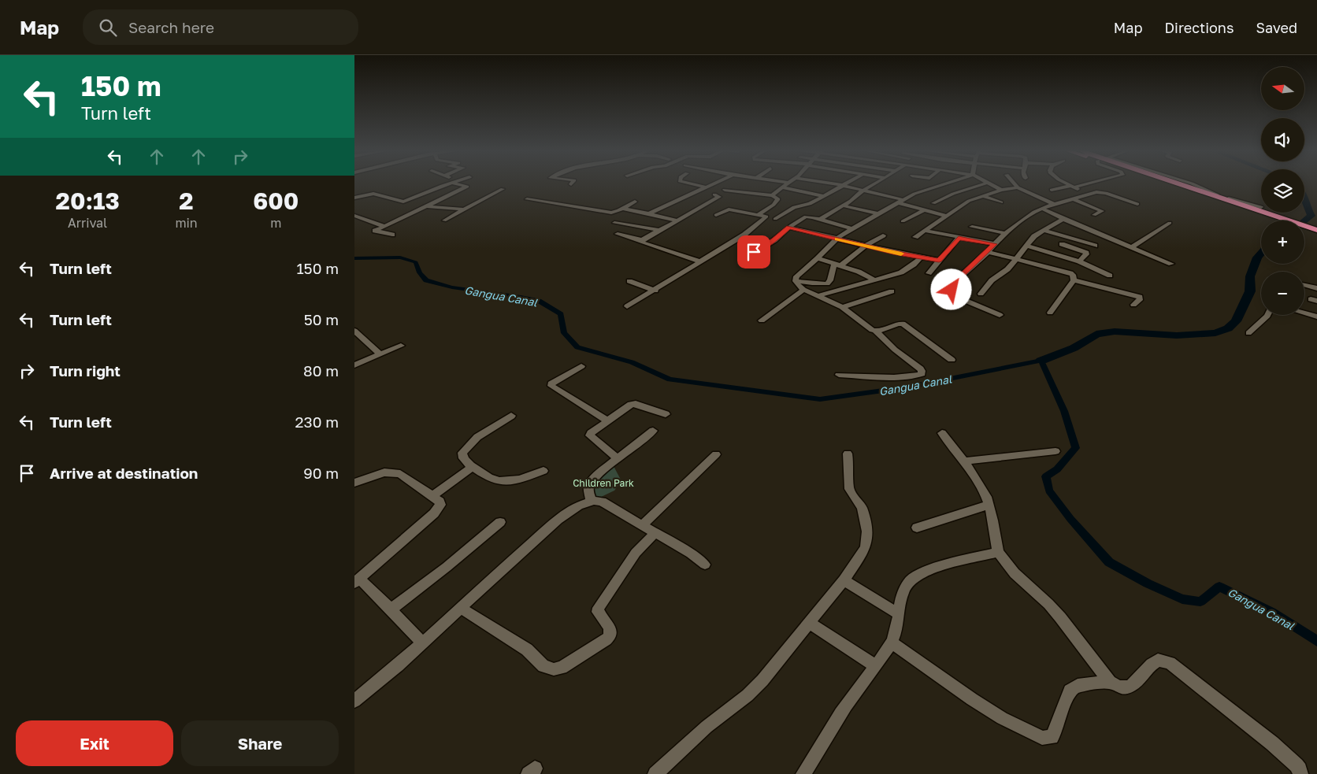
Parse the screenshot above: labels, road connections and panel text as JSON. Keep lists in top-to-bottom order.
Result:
{
  "water": ["Gangua Canal"],
  "parks": ["Children Park"],
  "north": "left",
  "page": {
    "header": "Map",
    "search": "Search here",
    "nav": ["Map", "Directions", "Saved"],
    "turn": ["150 m", "Turn left"],
    "map_buttons": ["+", "−"],
    "eta": [
      "20:13",
      "Arrival",
      "2",
      "min",
      "600",
      "m"
    ],
    "list": [
      {
        "name": "Turn left",
        "value": "150 m"
      },
      {
        "name": "Turn left",
        "value": "50 m"
      },
      {
        "name": "Turn right",
        "value": "80 m"
      },
      {
        "name": "Turn left",
        "value": "230 m"
      },
      {
        "name": "Arrive at destination",
        "value": "90 m"
      }
    ],
    "buttons": ["Exit", "Share"]
  }
}
